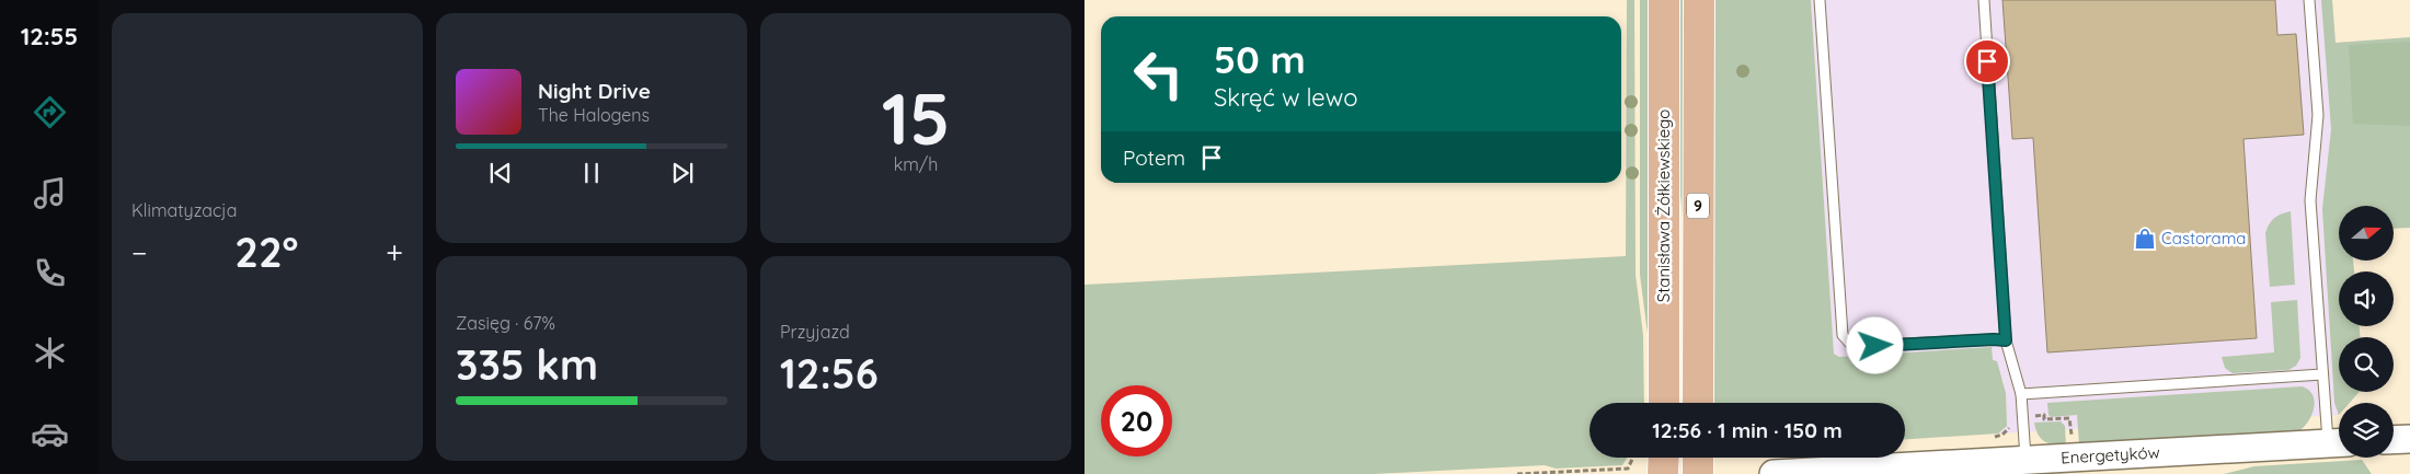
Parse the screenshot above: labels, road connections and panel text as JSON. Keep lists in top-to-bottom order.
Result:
{
  "streets": {
    "main road": ["Stanisława Żółkiewskiego", "9", "Energetyków"]
  },
  "places": {
    "shop": ["Castorama"]
  },
  "north": "right",
  "page": {
    "tabs": "12:55",
    "tile": [
      "Klimatyzacja",
      ["15", "km/h"],
      ["Zasięg · 67%", "335 km"],
      ["Przyjazd", "12:56"]
    ],
    "turn": ["50 m", "Skręć w lewo"],
    "song": ["Night Drive", "The Halogens"],
    "then": "Potem",
    "heat": ["−", "22°", "+"],
    "limit": "20",
    "trip": "12:56 · 1 min · 150 m"
  }
}
